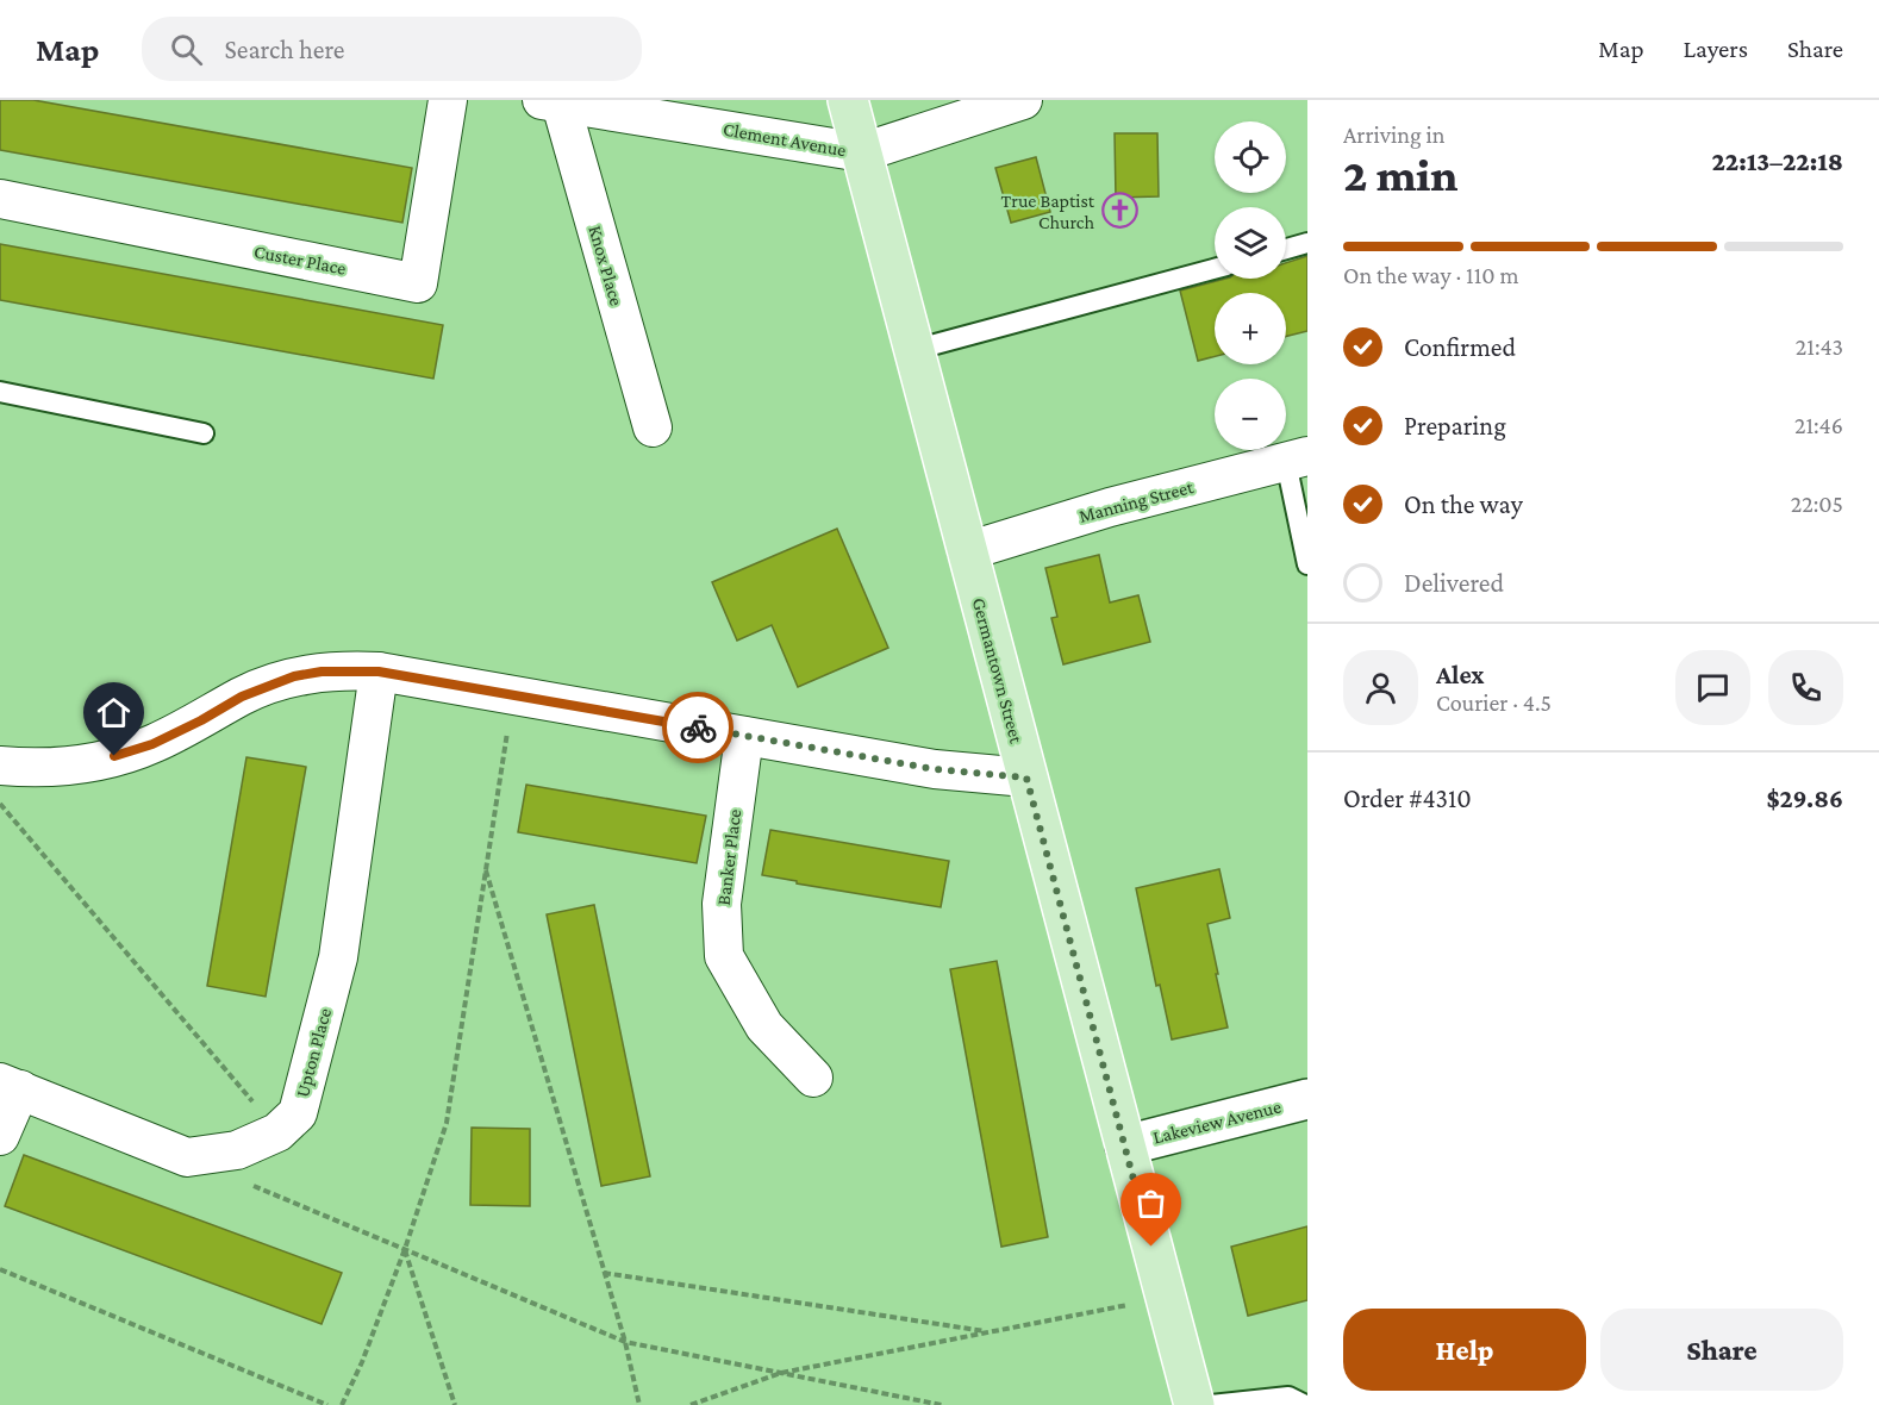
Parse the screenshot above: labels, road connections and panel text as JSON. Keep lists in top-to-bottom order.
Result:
{
  "streets": {
    "main road": ["Germantown Street"],
    "street": [
      "Clement Avenue",
      "Custer Place",
      "Knox Place",
      "Manning Street",
      "Banker Place",
      "Upton Place",
      "Lakeview Avenue"
    ]
  },
  "crossings": [
    ["Clement Avenue", "Knox Place"],
    ["Clement Avenue", "Germantown Street"],
    ["Manning Street", "Germantown Street"],
    ["Germantown Street", "Lakeview Avenue"]
  ],
  "places": {
    "church": ["True Baptist Church"]
  },
  "page": {
    "header": "Map",
    "search": "Search here",
    "nav": ["Map", "Layers", "Share"],
    "heading": ["2 min", "Arriving in", "22:13–22:18"],
    "panel": [
      "Alex",
      "Courier · 4.5",
      "Order #4310",
      "$29.86"
    ],
    "map_buttons": ["+", "−"],
    "bar": "On the way · 110 m",
    "list": [
      ["Confirmed", "21:43"],
      ["Preparing", "21:46"],
      ["On the way", "22:05"],
      "Delivered"
    ],
    "buttons": ["Help", "Share"]
  }
}
